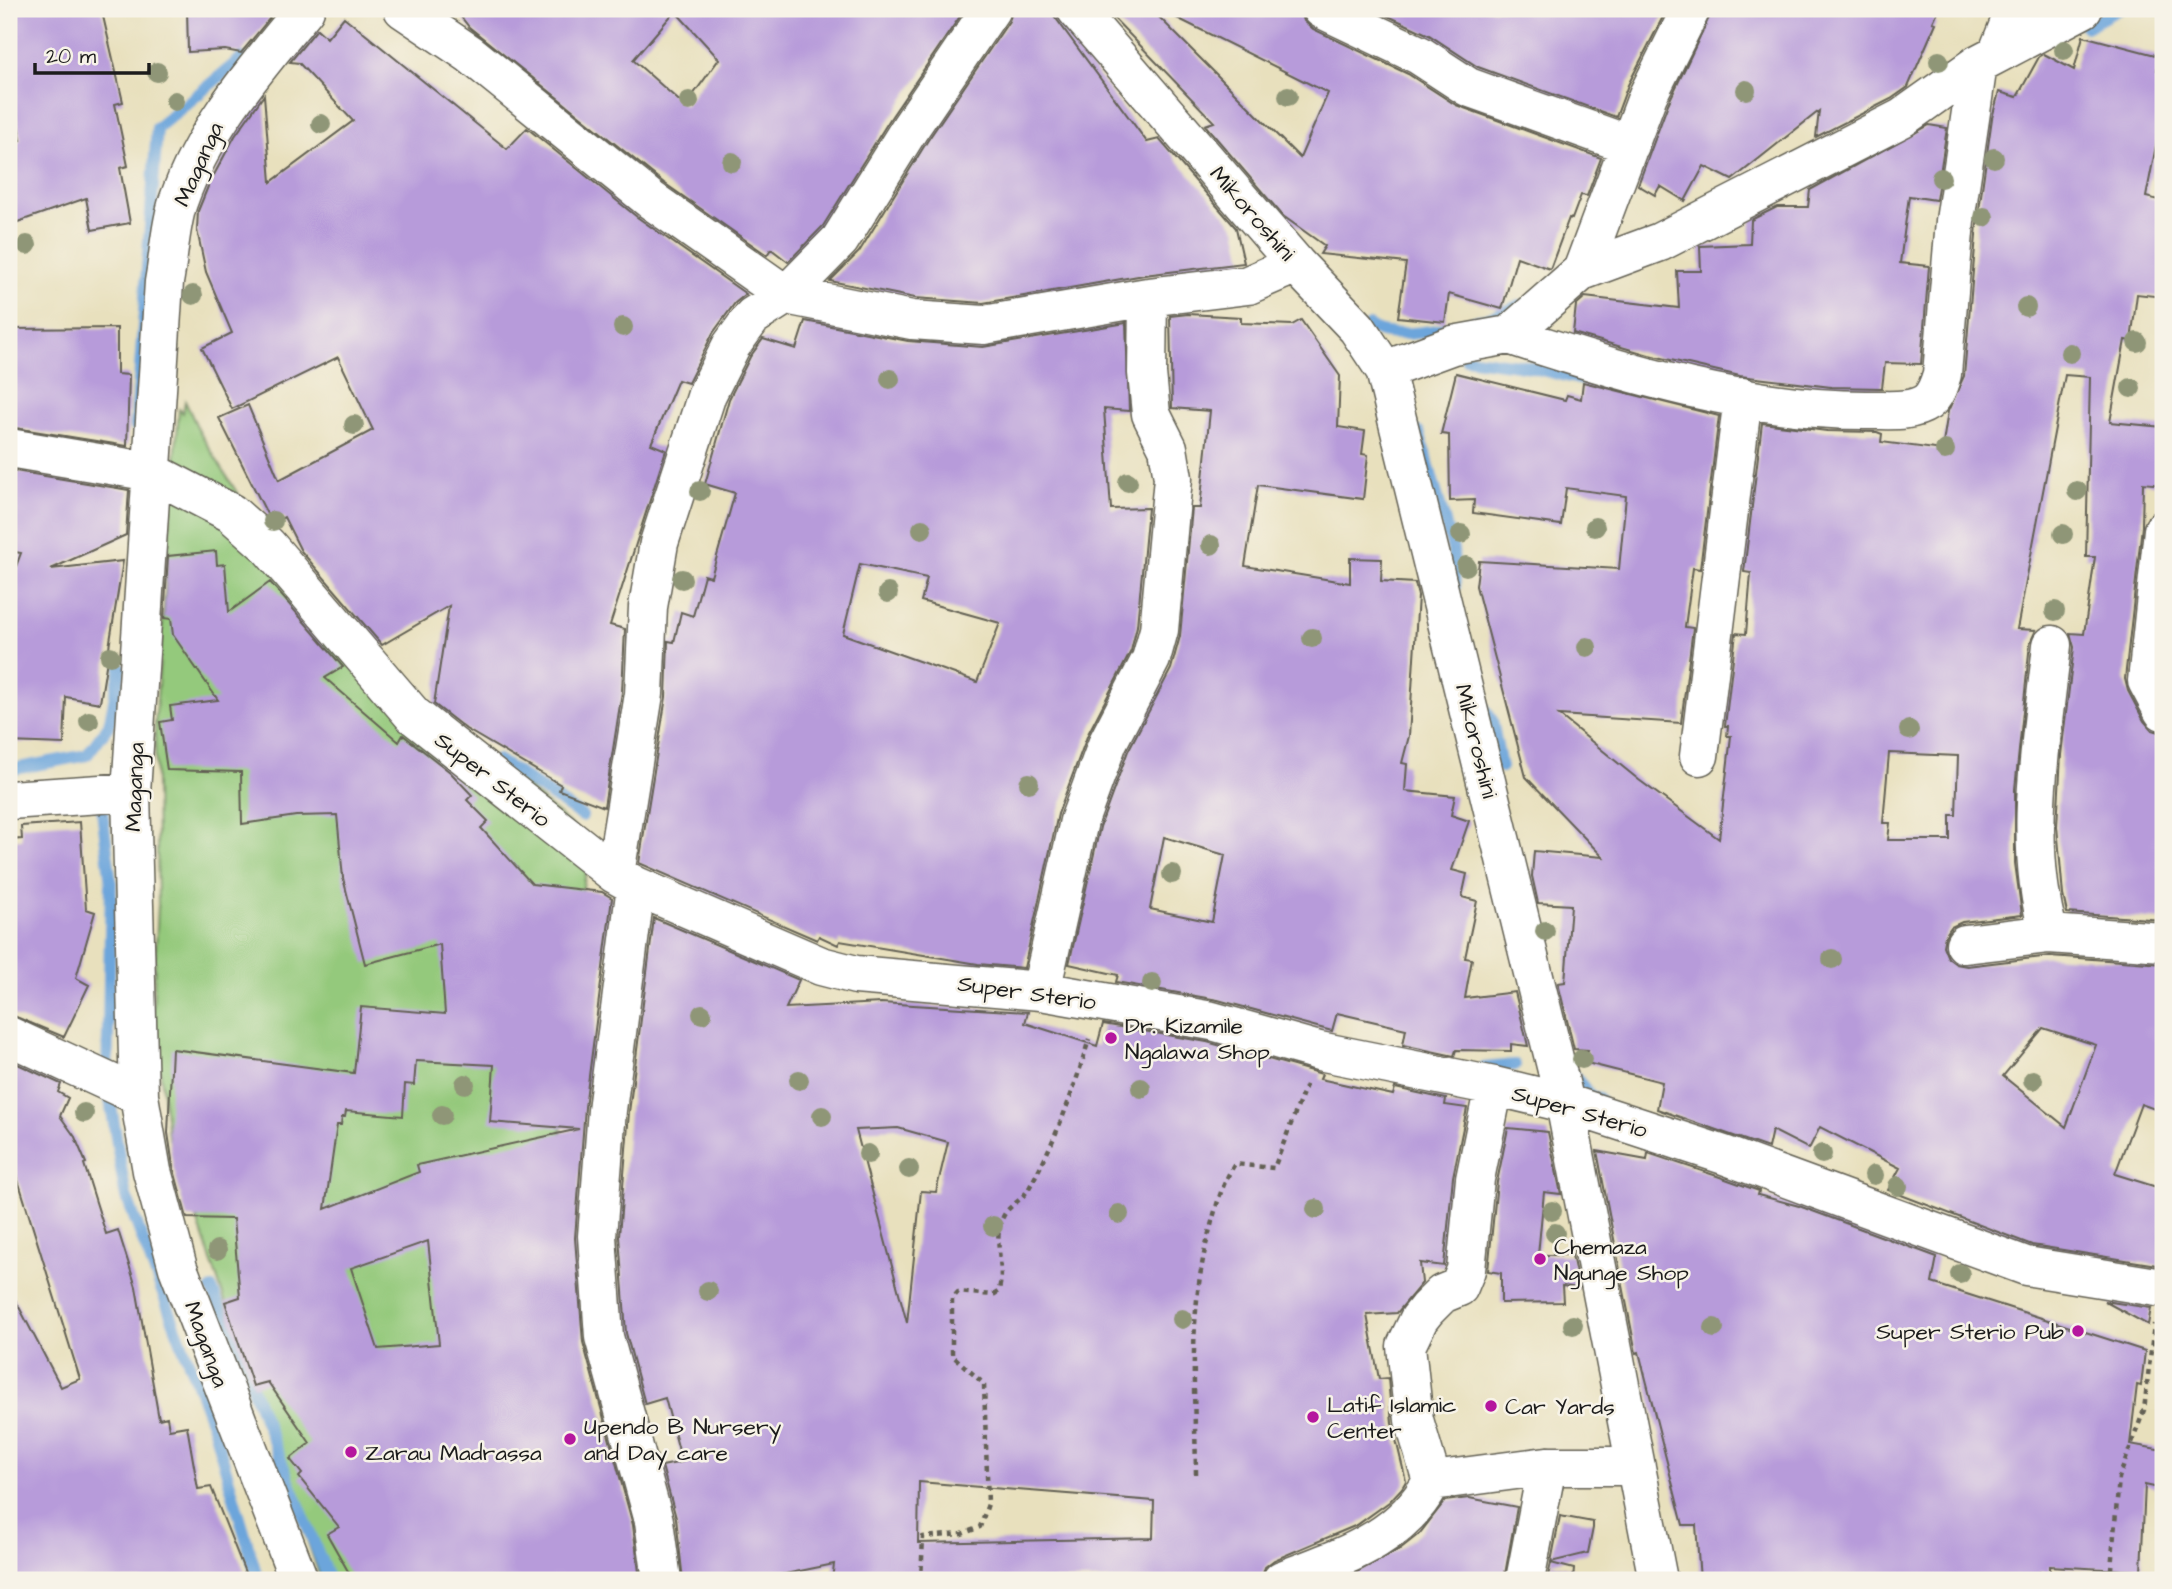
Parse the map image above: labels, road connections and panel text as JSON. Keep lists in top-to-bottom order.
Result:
{
  "streets": {
    "street": ["Maganga", "Mikoroshini", "Super Sterio"]
  },
  "crossings": [
    ["Maganga", "Super Sterio"],
    ["Mikoroshini", "Super Sterio"]
  ],
  "places": [
    "Dr. Kizamile Ngalawa Shop",
    "Chemaza Ngunge Shop",
    "Super Sterio Pub",
    "Car Yards",
    "Latif Islamic Center",
    "Upendo B Nursery and Day care",
    "Zarau Madrassa"
  ],
  "scale_bar": "20 m"
}
